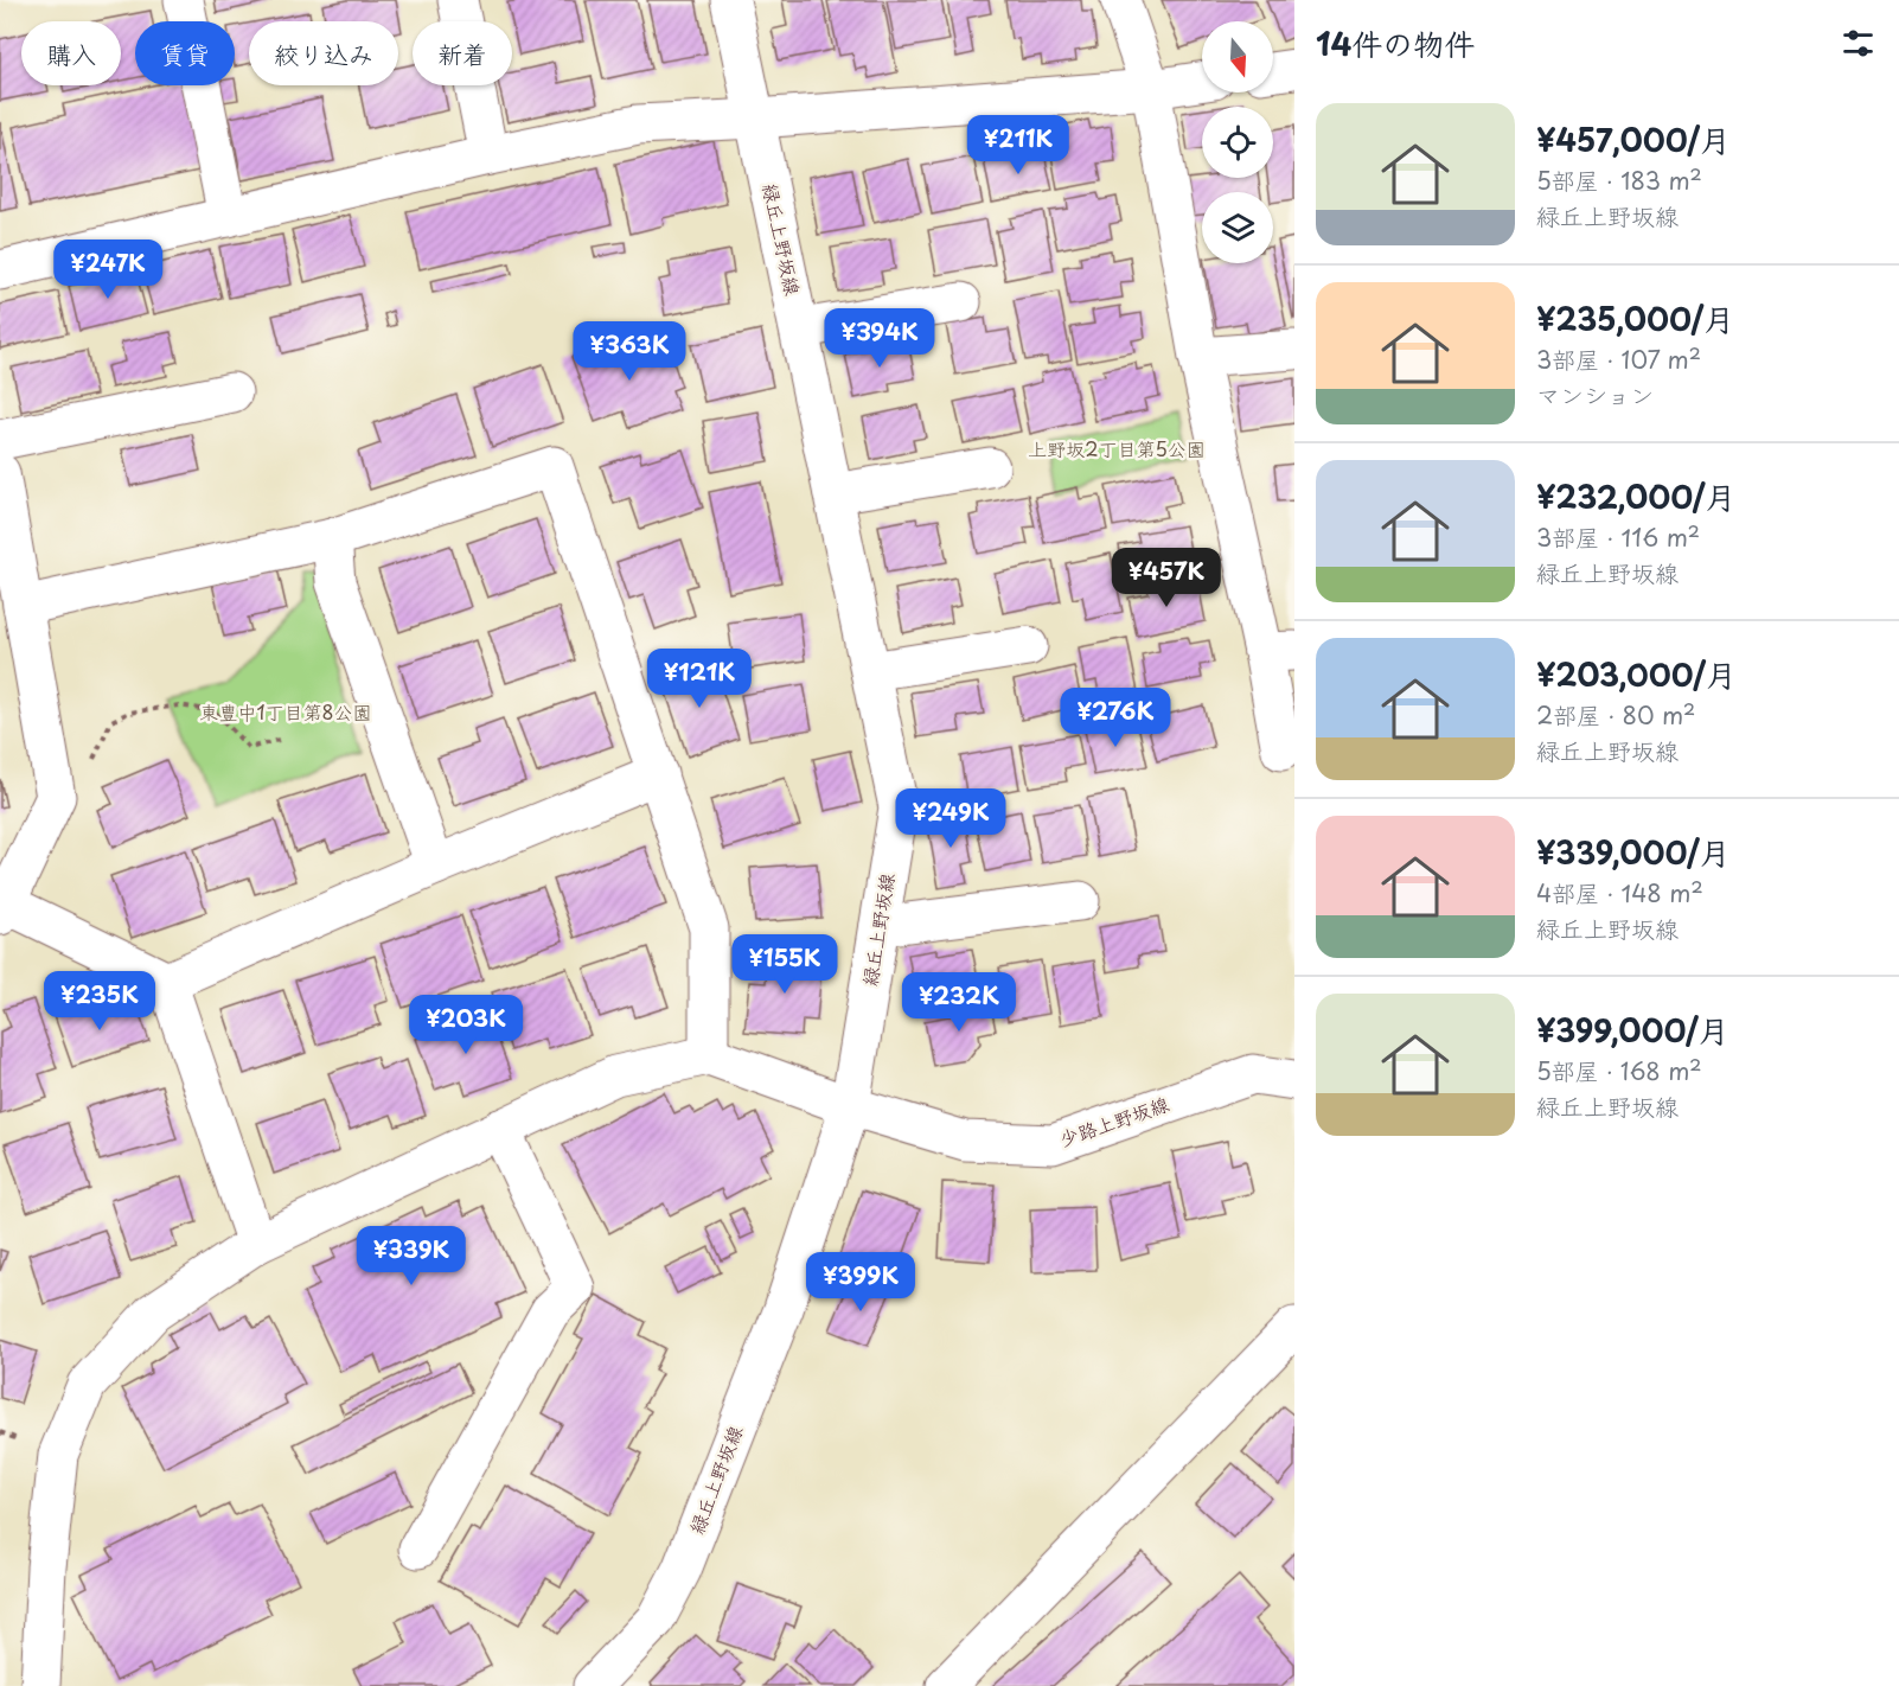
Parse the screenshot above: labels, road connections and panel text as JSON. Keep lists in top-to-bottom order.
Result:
{
  "streets": {
    "street": ["緑丘上野坂線", "少路上野坂線"]
  },
  "crossings": [
    ["緑丘上野坂線", "少路上野坂線"]
  ],
  "parks": ["上野坂2丁目第5公園", "東豊中1丁目第8公園"],
  "north": "bottom",
  "page": {
    "heading": "14件の物件",
    "chip": [
      "購入",
      "賃貸",
      "絞り込み",
      "新着"
    ],
    "list": [
      {
        "name": "¥457,000/月",
        "note": "5部屋 · 183 m² · 緑丘上野坂線"
      },
      {
        "name": "¥235,000/月",
        "note": "3部屋 · 107 m² · マンション"
      },
      {
        "name": "¥232,000/月",
        "note": "3部屋 · 116 m² · 緑丘上野坂線"
      },
      {
        "name": "¥203,000/月",
        "note": "2部屋 · 80 m² · 緑丘上野坂線"
      },
      {
        "name": "¥339,000/月",
        "note": "4部屋 · 148 m² · 緑丘上野坂線"
      },
      {
        "name": "¥399,000/月",
        "note": "5部屋 · 168 m² · 緑丘上野坂線"
      }
    ],
    "price": [
      "¥211K",
      "¥247K",
      "¥394K",
      "¥363K",
      "¥457K",
      "¥121K",
      "¥276K",
      "¥249K",
      "¥155K",
      "¥235K",
      "¥232K",
      "¥203K",
      "¥339K",
      "¥399K"
    ]
  }
}
